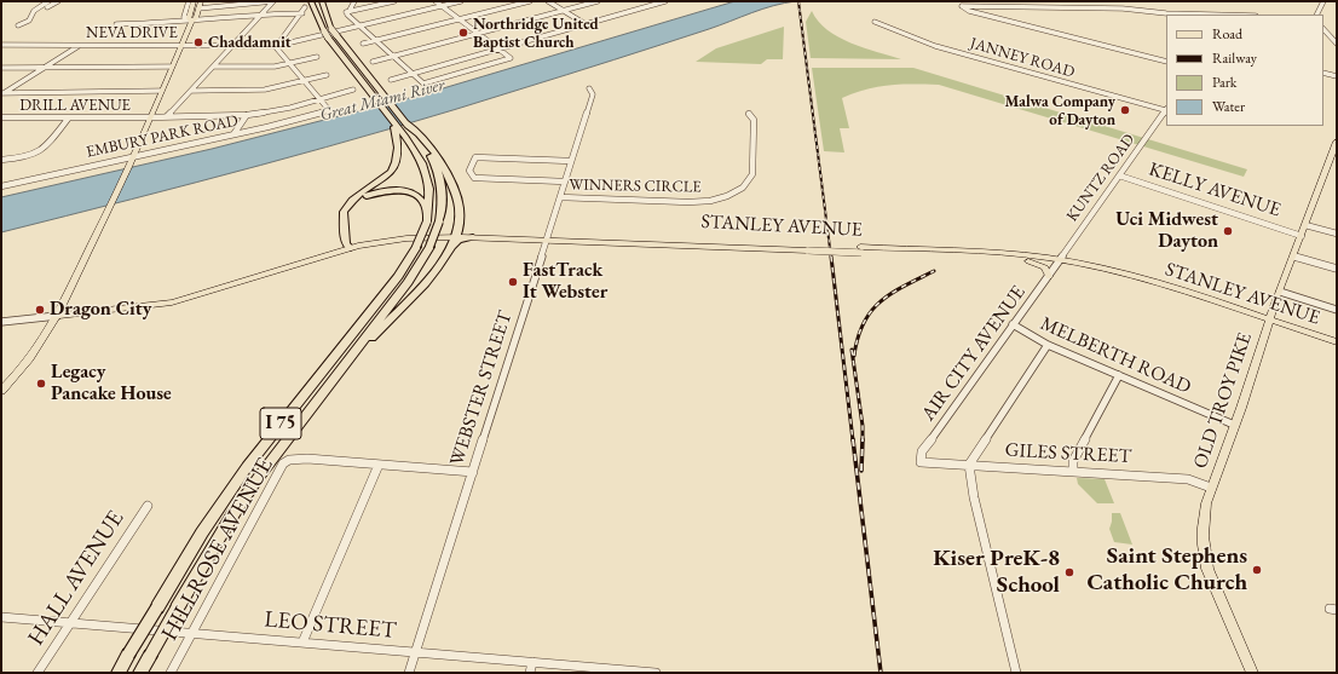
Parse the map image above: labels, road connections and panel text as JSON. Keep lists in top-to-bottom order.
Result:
{
  "streets": {
    "highway": ["I 75"],
    "main road": ["STANLEY AVENUE", "OLD TROY PIKE"],
    "street": [
      "NEVA DRIVE",
      "JANNEY ROAD",
      "DRILL AVENUE",
      "EMBURY PARK ROAD",
      "KUNTZ ROAD",
      "WINNERS CIRCLE",
      "KELLY AVENUE",
      "AIR CITY AVENUE",
      "MELBERTH ROAD",
      "WEBSTER STREET",
      "GILES STREET",
      "HILLROSE AVENUE",
      "HALL AVENUE",
      "LEO STREET"
    ]
  },
  "crossings": [
    ["JANNEY ROAD", "KUNTZ ROAD"],
    ["DRILL AVENUE", "EMBURY PARK ROAD"],
    ["KUNTZ ROAD", "KELLY AVENUE"],
    ["KUNTZ ROAD", "STANLEY AVENUE"],
    ["KUNTZ ROAD", "AIR CITY AVENUE"],
    ["WINNERS CIRCLE", "WEBSTER STREET"],
    ["KELLY AVENUE", "OLD TROY PIKE"],
    ["STANLEY AVENUE", "AIR CITY AVENUE"],
    ["STANLEY AVENUE", "WEBSTER STREET"],
    ["STANLEY AVENUE", "OLD TROY PIKE"],
    ["AIR CITY AVENUE", "MELBERTH ROAD"],
    ["AIR CITY AVENUE", "GILES STREET"],
    ["MELBERTH ROAD", "OLD TROY PIKE"],
    ["WEBSTER STREET", "LEO STREET"],
    ["OLD TROY PIKE", "GILES STREET"],
    ["HILLROSE AVENUE", "LEO STREET"],
    ["HALL AVENUE", "LEO STREET"]
  ],
  "water": ["Great Miami River"],
  "places": [
    "Northridge United Baptist Church",
    "Chaddamnit",
    "Malwa Company of Dayton",
    "Uci Midwest Dayton",
    "FastTrack It Webster",
    "Dragon City",
    "Legacy Pancake House",
    "Saint Stephens Catholic Church",
    "Kiser PreK-8 School"
  ],
  "legend": [
    "Road",
    "Railway",
    "Park",
    "Water"
  ]
}
